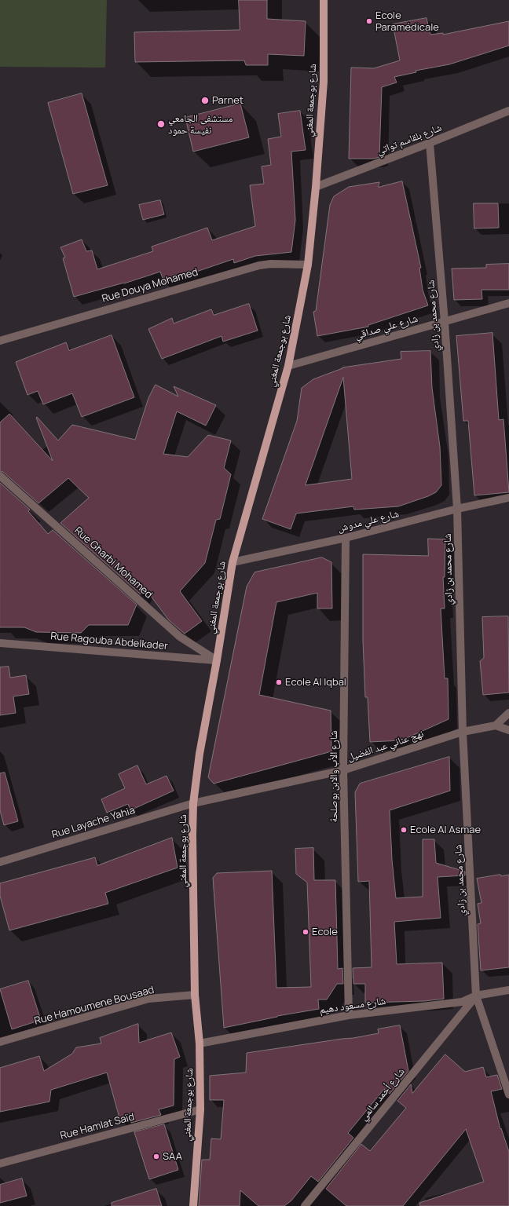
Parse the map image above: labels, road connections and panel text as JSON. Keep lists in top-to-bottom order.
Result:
{
  "streets": {
    "main road": ["شارع بوجمعة المغني"],
    "street": [
      "شارع بلقاسم تواتي",
      "Rue Douya Mohamed",
      "شارع محمد بن زادي",
      "شارع علي صداقي",
      "شارع علي مدوش",
      "Rue Gharbi Mohamed",
      "Rue Ragouba Abdelkader",
      "نهج عناني عبد الفضيل",
      "شارع الأب والابن بوصلحة",
      "Rue Layache Yahia",
      "Rue Hamoumene Bousaad",
      "شارع مسعود دهيم",
      "شارع أحمد سالمي",
      "Rue Hamlat Saïd"
    ]
  },
  "crossings": [
    ["شارع بوجمعة المغني", "شارع بلقاسم تواتي"],
    ["شارع بوجمعة المغني", "Rue Douya Mohamed"],
    ["شارع بوجمعة المغني", "شارع علي صداقي"],
    ["شارع بوجمعة المغني", "شارع علي مدوش"],
    ["شارع بوجمعة المغني", "Rue Gharbi Mohamed"],
    ["شارع بوجمعة المغني", "Rue Ragouba Abdelkader"],
    ["شارع بوجمعة المغني", "نهج عناني عبد الفضيل"],
    ["شارع بوجمعة المغني", "Rue Layache Yahia"],
    ["شارع بوجمعة المغني", "Rue Hamoumene Bousaad"],
    ["شارع بوجمعة المغني", "شارع مسعود دهيم"],
    ["شارع بوجمعة المغني", "Rue Hamlat Saïd"],
    ["شارع بلقاسم تواتي", "شارع محمد بن زادي"],
    ["شارع محمد بن زادي", "شارع علي صداقي"],
    ["شارع محمد بن زادي", "شارع علي مدوش"],
    ["شارع محمد بن زادي", "نهج عناني عبد الفضيل"],
    ["شارع محمد بن زادي", "شارع مسعود دهيم"],
    ["شارع محمد بن زادي", "شارع أحمد سالمي"],
    ["شارع علي مدوش", "شارع الأب والابن بوصلحة"],
    ["Rue Gharbi Mohamed", "Rue Ragouba Abdelkader"],
    ["نهج عناني عبد الفضيل", "شارع الأب والابن بوصلحة"],
    ["نهج عناني عبد الفضيل", "Rue Layache Yahia"],
    ["شارع الأب والابن بوصلحة", "شارع مسعود دهيم"],
    ["شارع مسعود دهيم", "شارع أحمد سالمي"]
  ],
  "places": [
    "Ecole Paramédicale",
    "Parnet",
    "مستشفى الجامعي نفيسة حمود",
    "Ecole Al Iqbal",
    "Ecole Al Asmae",
    "Ecole",
    "SAA"
  ]
}
